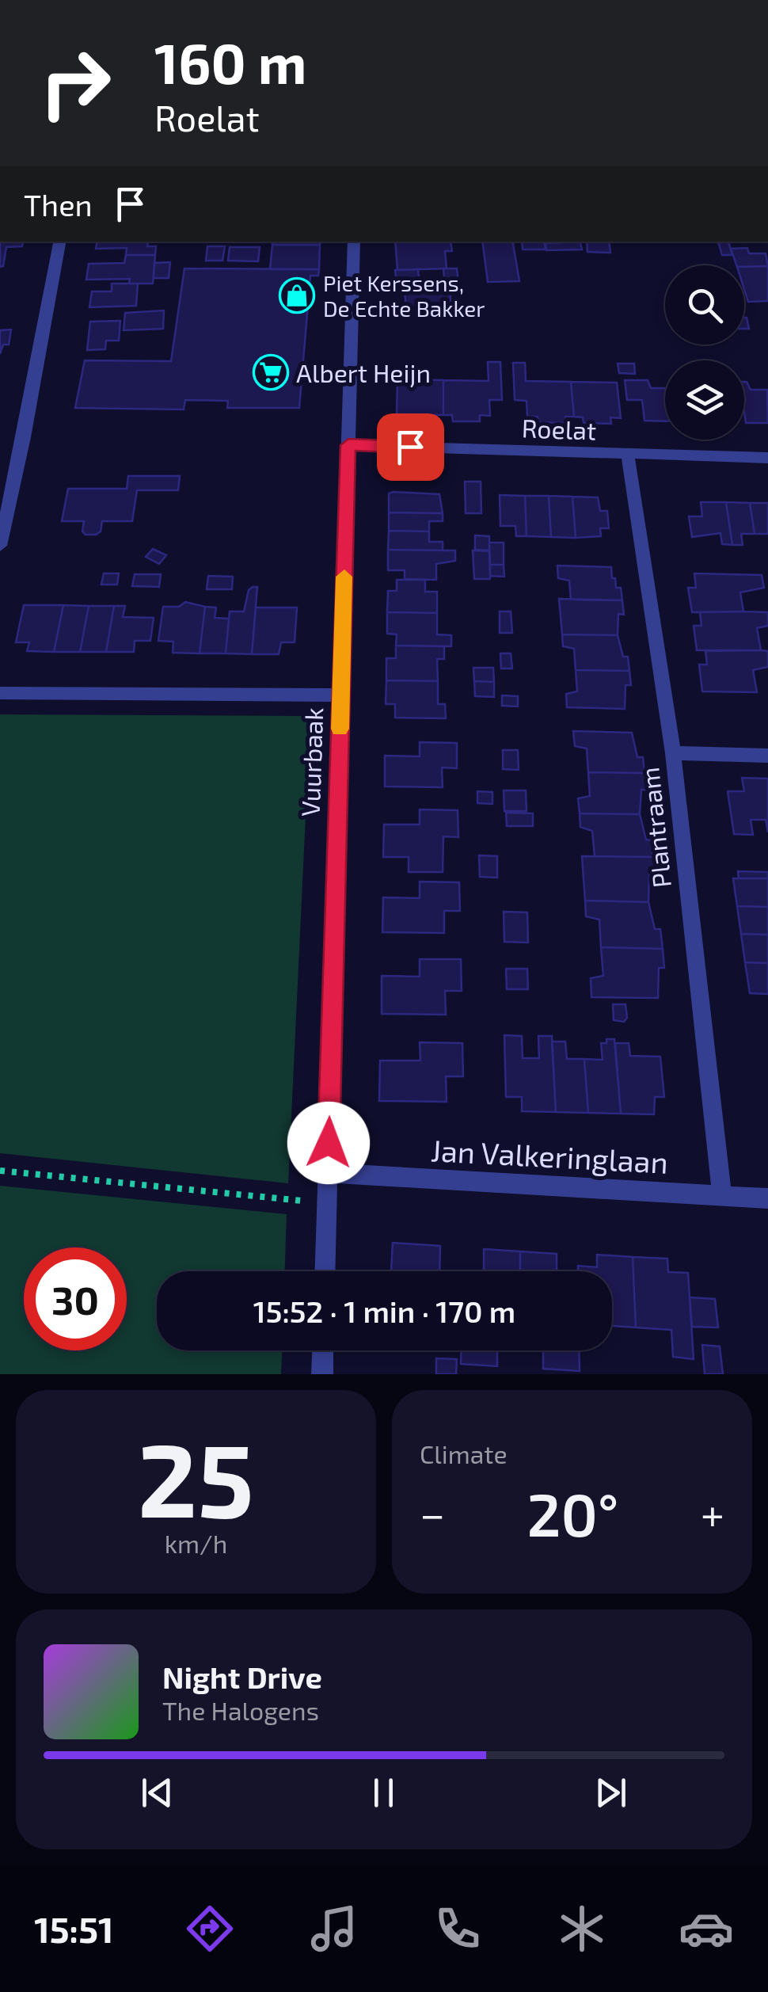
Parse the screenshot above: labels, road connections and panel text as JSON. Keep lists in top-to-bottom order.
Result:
{
  "streets": {
    "street": [
      "Roelat",
      "Vuurbaak",
      "Plantraam",
      "Jan Valkeringlaan"
    ]
  },
  "crossings": [
    ["Roelat", "Vuurbaak"],
    ["Roelat", "Plantraam"],
    ["Vuurbaak", "Jan Valkeringlaan"],
    ["Plantraam", "Jan Valkeringlaan"]
  ],
  "places": {
    "shop": ["Piet Kerssens, De Echte Bakker"],
    "supermarket": ["Albert Heijn"]
  },
  "page": {
    "turn": ["160 m", "Roelat"],
    "then": "Then",
    "limit": "30",
    "trip": "15:52 · 1 min · 170 m",
    "tile": [
      ["25", "km/h"],
      "Climate"
    ],
    "heat": ["−", "20°", "+"],
    "song": ["Night Drive", "The Halogens"],
    "tabs": "15:51"
  }
}
